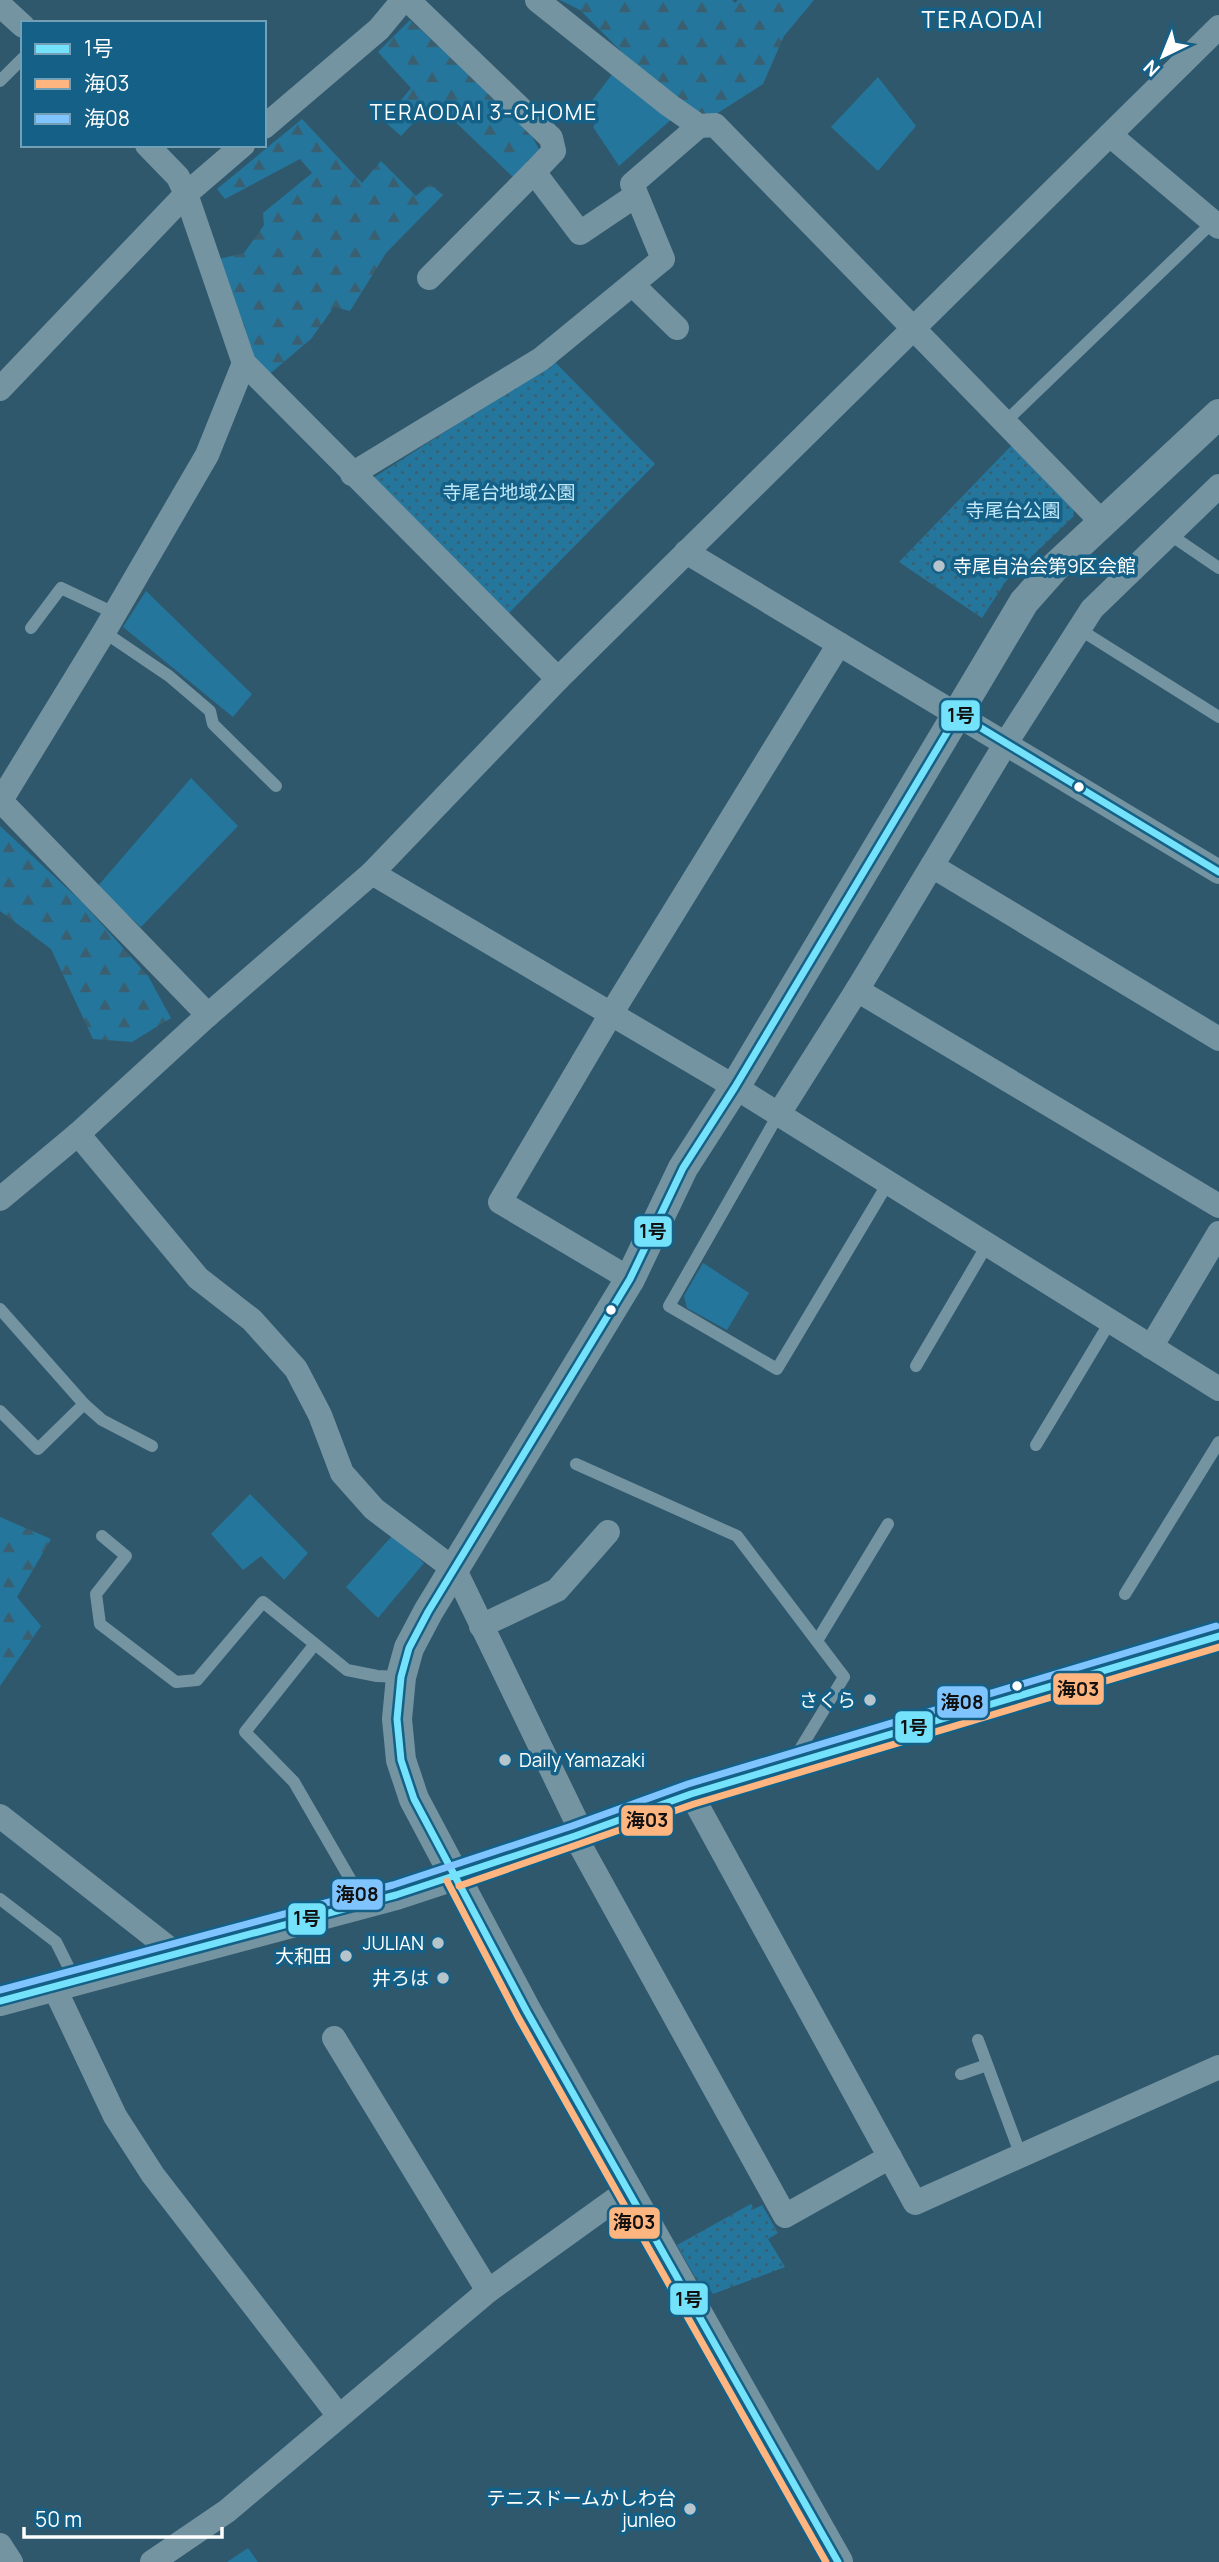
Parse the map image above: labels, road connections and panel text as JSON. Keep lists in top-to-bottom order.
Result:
{
  "districts": ["TERAODAI", "TERAODAI 3-CHOME"],
  "parks": ["寺尾台地域公園", "寺尾台公園"],
  "places": [
    "寺尾自治会第9区会館",
    "さくら",
    "Daily Yamazaki",
    "JULIAN",
    "大和田",
    "井ろは",
    "テニスドームかしわ台 junleo"
  ],
  "lines": ["transit line 1号", "transit line 海08", "transit line 海03"],
  "legend": ["1号", "海03", "海08"],
  "scale_bar": "50 m",
  "north": "bottom left"
}
